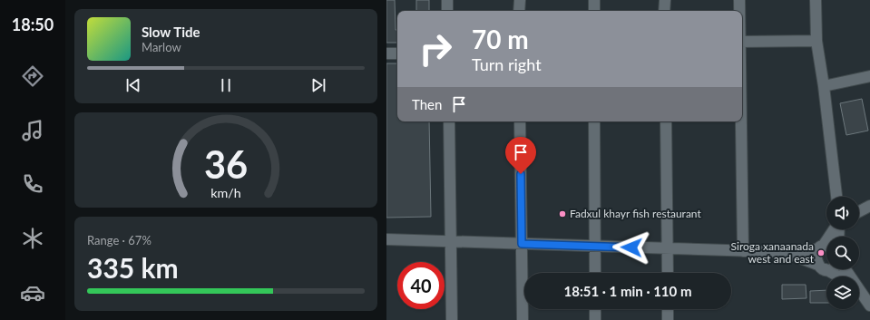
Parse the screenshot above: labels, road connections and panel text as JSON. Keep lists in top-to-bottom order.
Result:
{
  "places": ["Fadxul khayr fish restaurant", "Siroga xanaanada west and east"],
  "page": {
    "tabs": "18:50",
    "turn": ["70 m", "Turn right"],
    "song": ["Slow Tide", "Marlow"],
    "then": "Then",
    "tile": ["Range · 67%", "335 km"],
    "limit": "40",
    "trip": "18:51 · 1 min · 110 m",
    "gauge": ["36", "km/h"]
  }
}
